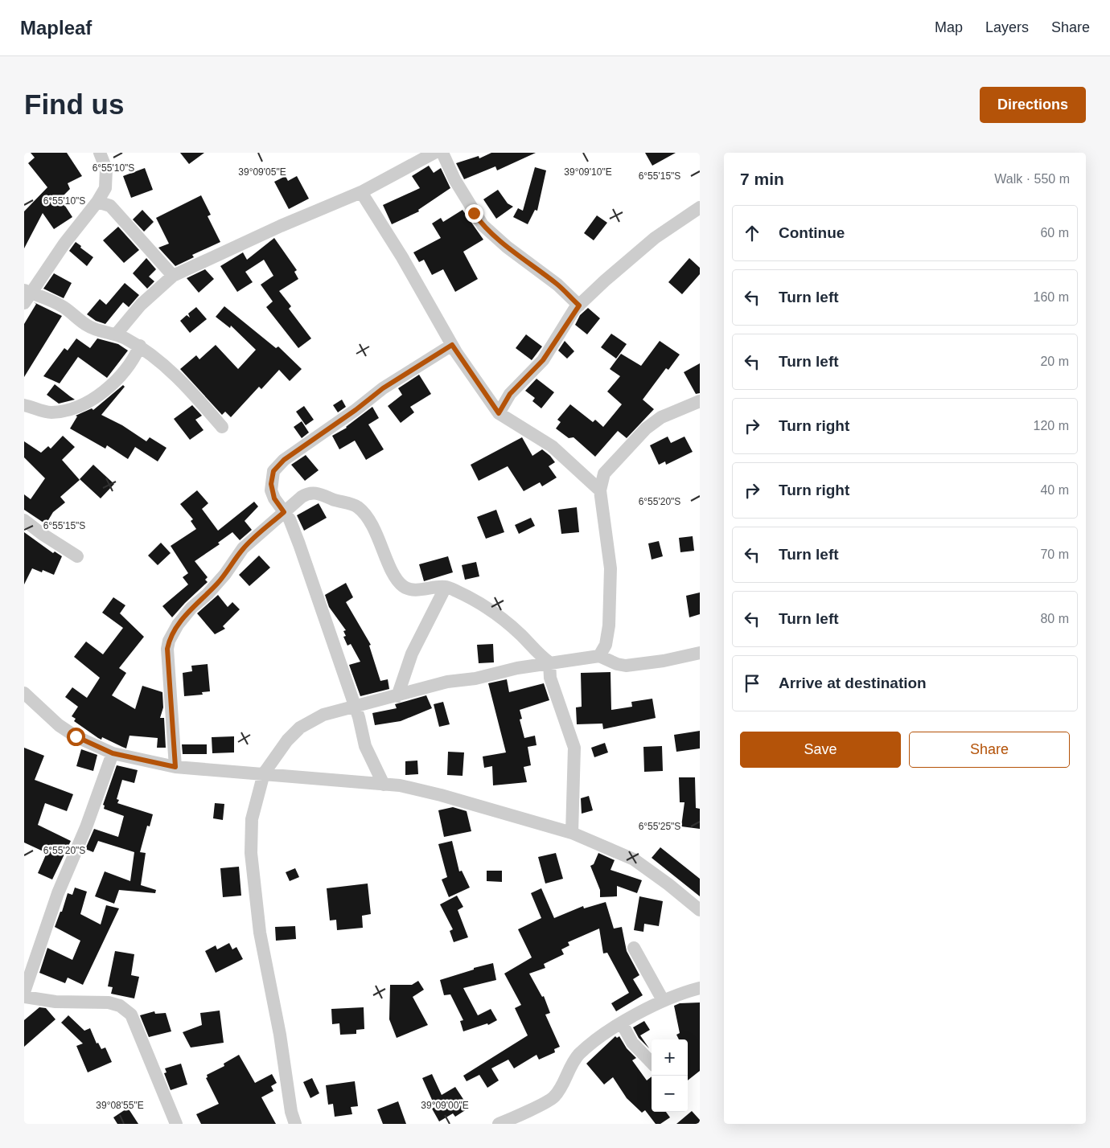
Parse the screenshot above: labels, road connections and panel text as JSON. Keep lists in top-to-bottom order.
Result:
{
  "page": {
    "header": "Mapleaf",
    "nav": ["Map", "Layers", "Share"],
    "buttons": [
      "Directions",
      ["Save", "Share"]
    ],
    "title": "Find us",
    "heading": ["7 min", "Walk · 550 m"],
    "list": [
      ["Continue", "60 m"],
      ["Turn left", "160 m"],
      ["Turn left", "20 m"],
      ["Turn right", "120 m"],
      ["Turn right", "40 m"],
      ["Turn left", "70 m"],
      ["Turn left", "80 m"],
      "Arrive at destination"
    ],
    "map_buttons": ["+", "−"]
  },
  "coordinates": [
    "6°55'10\"S",
    "39°09'05\"E",
    "39°09'10\"E",
    "6°55'15\"S",
    "6°55'20\"S",
    "6°55'25\"S",
    "39°08'55\"E",
    "39°09'00\"E"
  ]
}
